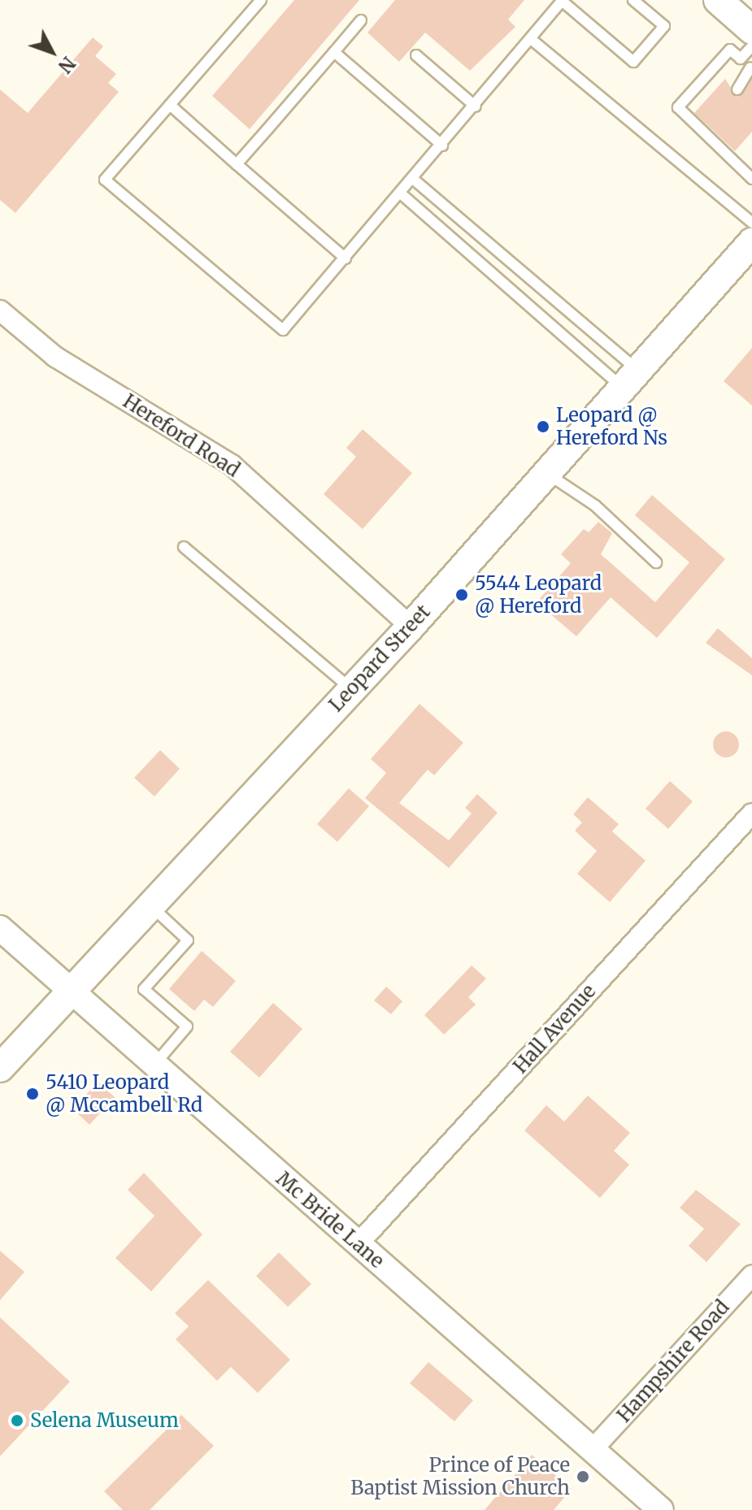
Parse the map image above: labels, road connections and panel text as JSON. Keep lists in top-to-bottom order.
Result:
{
  "streets": {
    "main road": ["Leopard Street"],
    "street": [
      "Hereford Road",
      "Hall Avenue",
      "Mc Bride Lane",
      "Hampshire Road"
    ]
  },
  "crossings": [
    ["Hereford Road", "Leopard Street"],
    ["Leopard Street", "Mc Bride Lane"],
    ["Hall Avenue", "Mc Bride Lane"],
    ["Mc Bride Lane", "Hampshire Road"]
  ],
  "places": [
    "Leopard @ Hereford Ns",
    "5544 Leopard @ Hereford",
    "5410 Leopard @ Mccambell Rd",
    "Selena Museum",
    "Prince of Peace Baptist Mission Church"
  ],
  "north": "bottom right"
}
